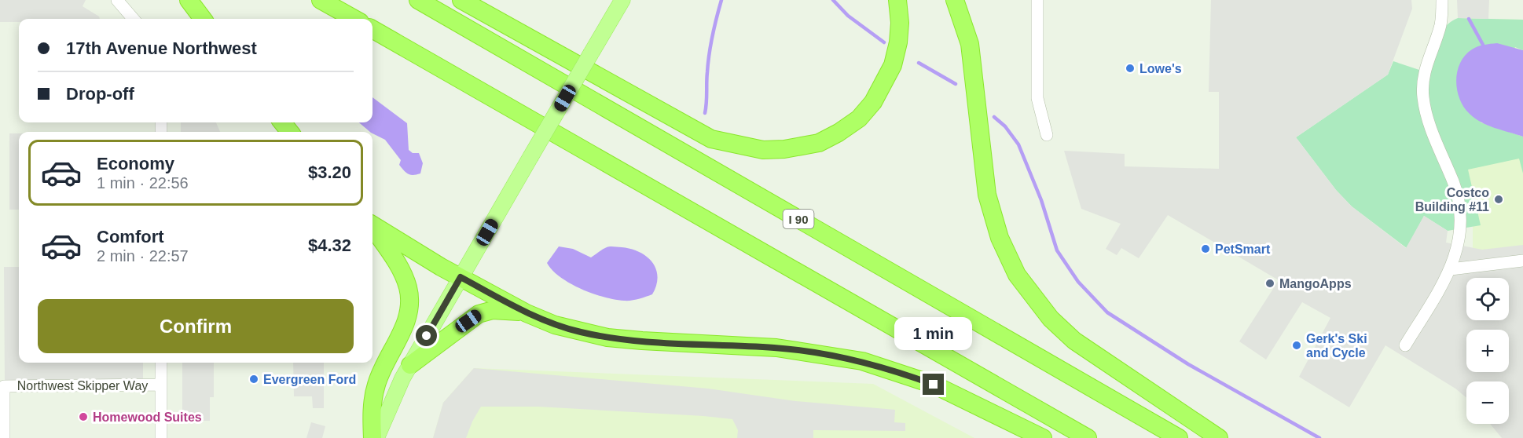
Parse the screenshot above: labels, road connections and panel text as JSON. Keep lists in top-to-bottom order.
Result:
{
  "streets": {
    "highway": ["I 90"],
    "street": ["Northwest Skipper Way"]
  },
  "places": [
    "Lowe's",
    "Costco Building #11",
    "PetSmart",
    "MangoApps",
    "Gerk's Ski and Cycle",
    "Evergreen Ford",
    "Homewood Suites"
  ],
  "page": {
    "banner": ["17th Avenue Northwest", "Drop-off"],
    "list": [
      {
        "name": "Economy",
        "note": "1 min · 22:56",
        "value": "$3.20"
      },
      {
        "name": "Comfort",
        "note": "2 min · 22:57",
        "value": "$4.32"
      }
    ],
    "map_buttons": ["+", "−"],
    "buttons": "Confirm",
    "bubble": "1 min"
  }
}
